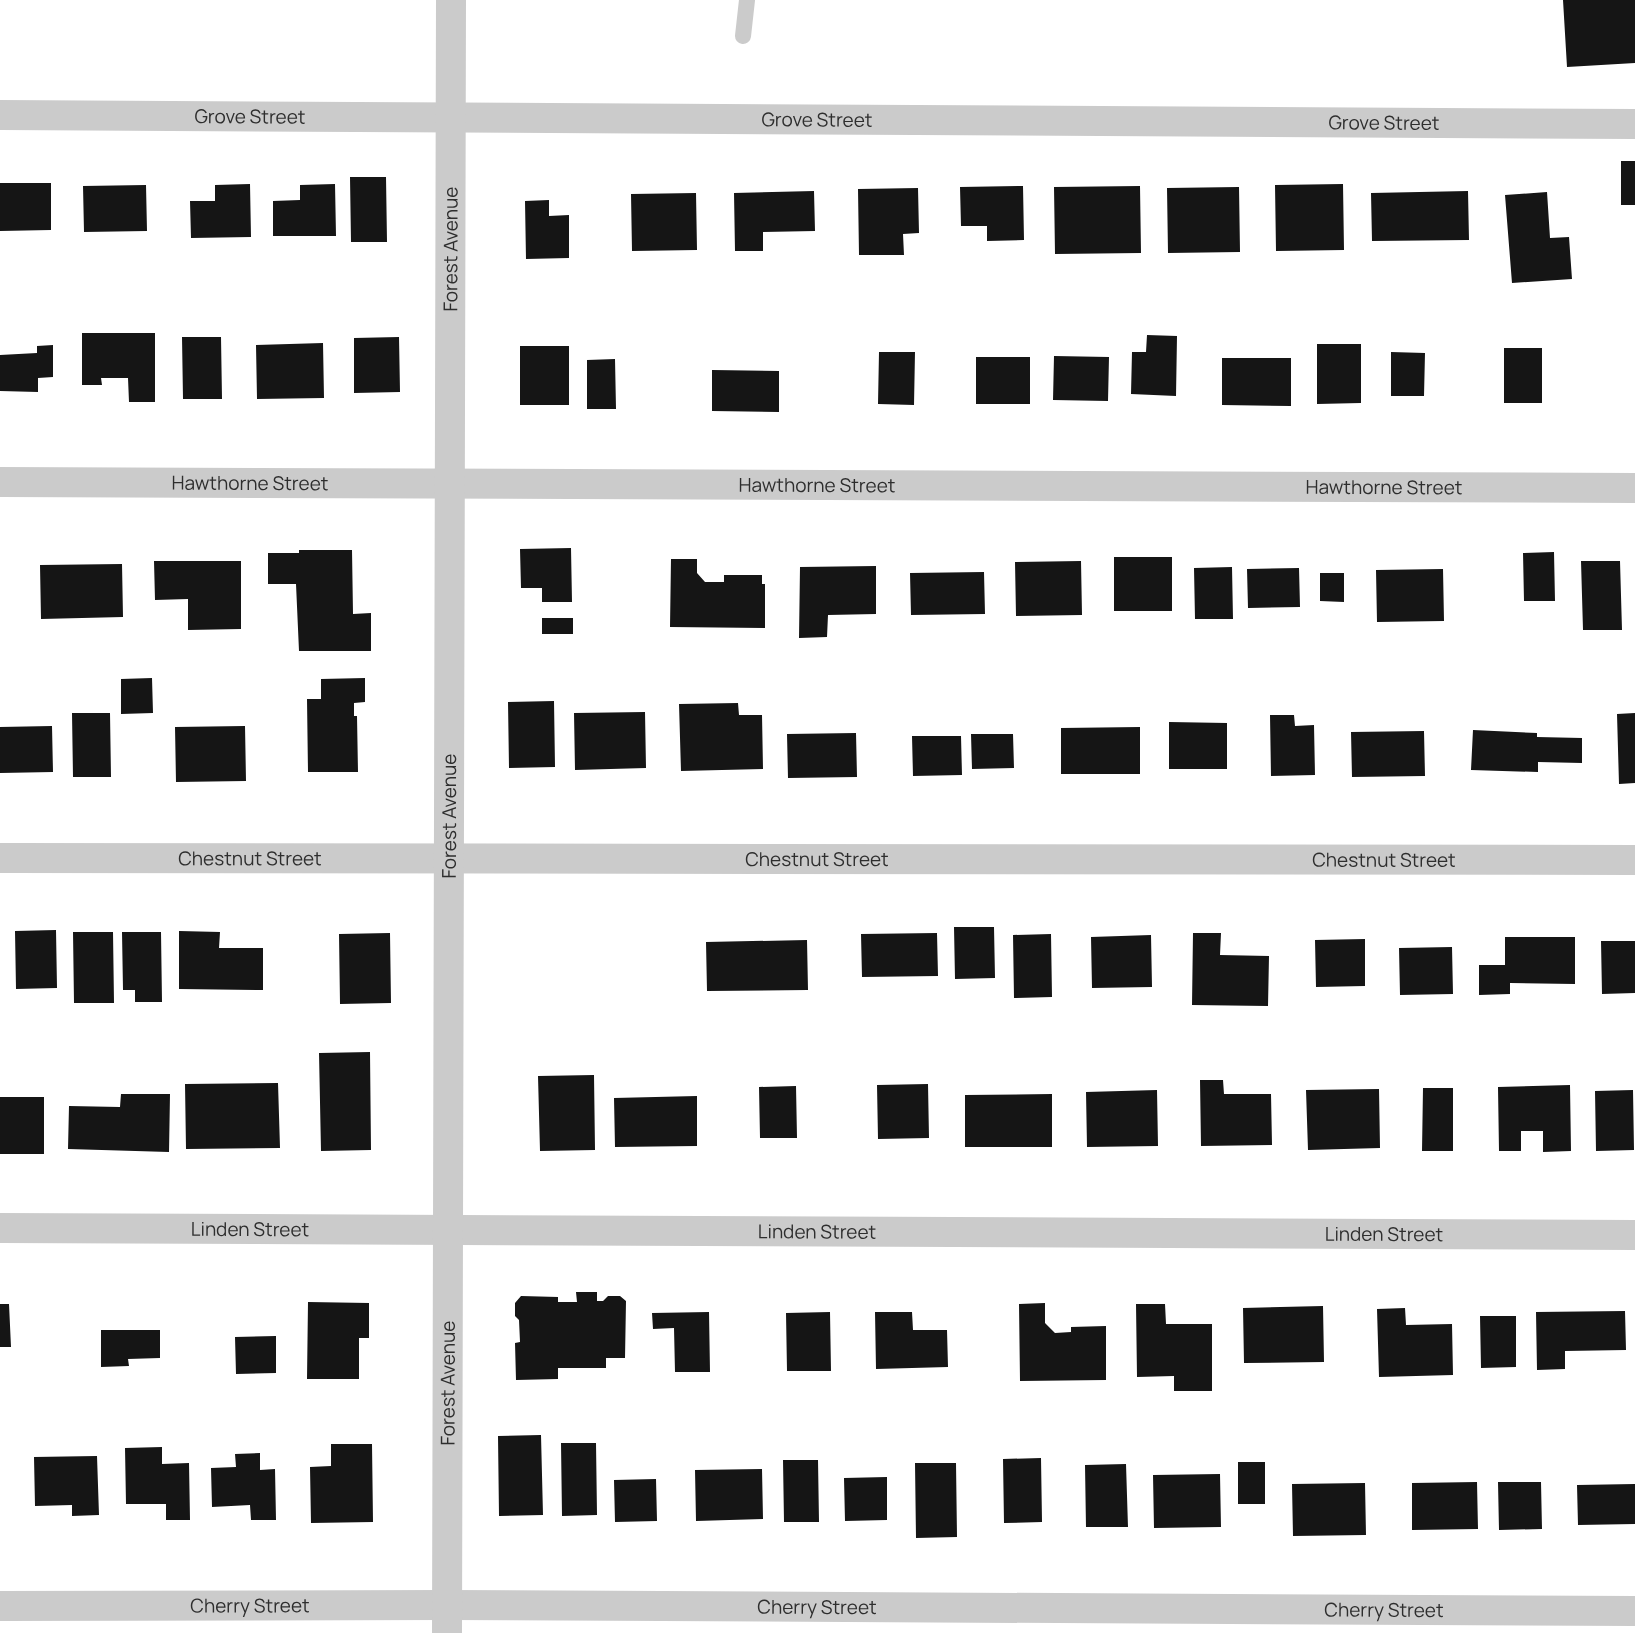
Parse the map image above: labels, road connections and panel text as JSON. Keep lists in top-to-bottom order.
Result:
{
  "streets": {
    "street": [
      "Grove Street",
      "Forest Avenue",
      "Hawthorne Street",
      "Chestnut Street",
      "Linden Street",
      "Cherry Street"
    ]
  },
  "crossings": [
    ["Grove Street", "Forest Avenue"],
    ["Forest Avenue", "Hawthorne Street"],
    ["Forest Avenue", "Chestnut Street"],
    ["Forest Avenue", "Linden Street"],
    ["Forest Avenue", "Cherry Street"]
  ]
}
